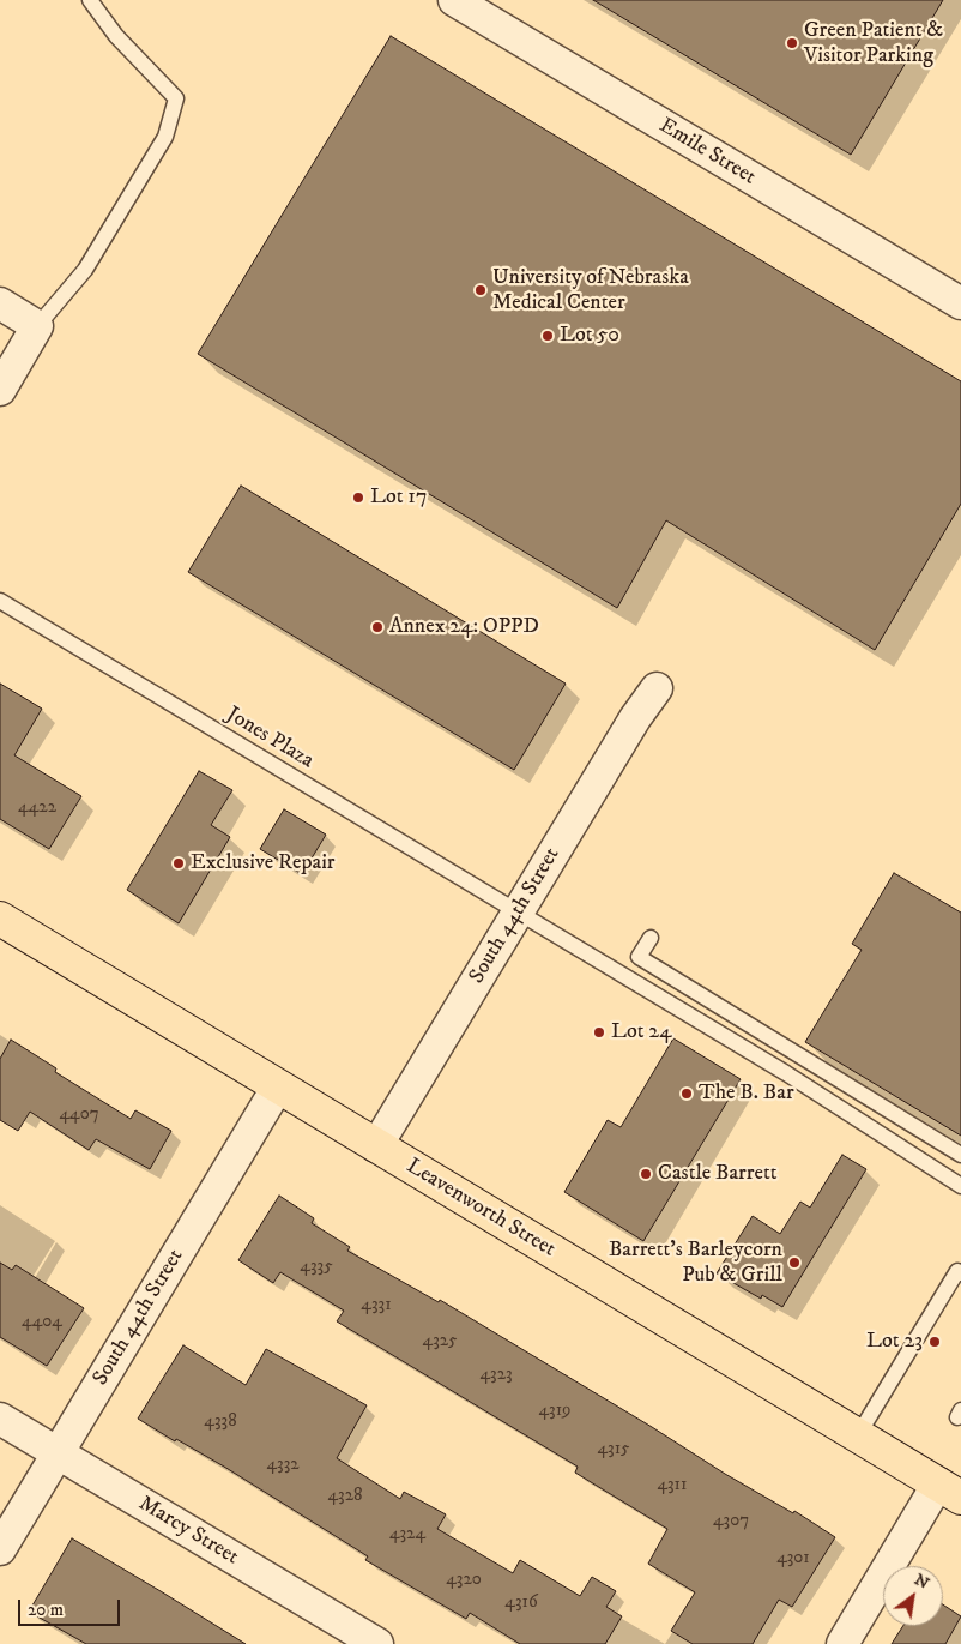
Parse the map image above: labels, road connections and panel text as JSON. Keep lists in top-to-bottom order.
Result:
{
  "streets": {
    "main road": ["Leavenworth Street"],
    "street": ["Emile Street", "South 44th Street", "Marcy Street"],
    "lane": ["Jones Plaza"]
  },
  "crossings": [
    ["Jones Plaza", "South 44th Street"],
    ["South 44th Street", "Leavenworth Street"],
    ["South 44th Street", "Marcy Street"]
  ],
  "places": [
    "Green Patient & Visitor Parking",
    "University of Nebraska Medical Center",
    "Lot 50",
    "Lot 17",
    "Annex 24: OPPD",
    "Exclusive Repair",
    "Lot 24",
    "The B. Bar",
    "Castle Barrett",
    "Barrett's Barleycorn Pub & Grill",
    "Lot 23"
  ],
  "house_numbers": [
    "4422",
    "4407",
    "4335",
    "4331",
    "4404",
    "4325",
    "4323",
    "4319",
    "4338",
    "4315",
    "4332",
    "4311",
    "4328",
    "4307",
    "4324",
    "4301",
    "4320",
    "4316"
  ],
  "scale_bar": "20 m",
  "north": "top right"
}
